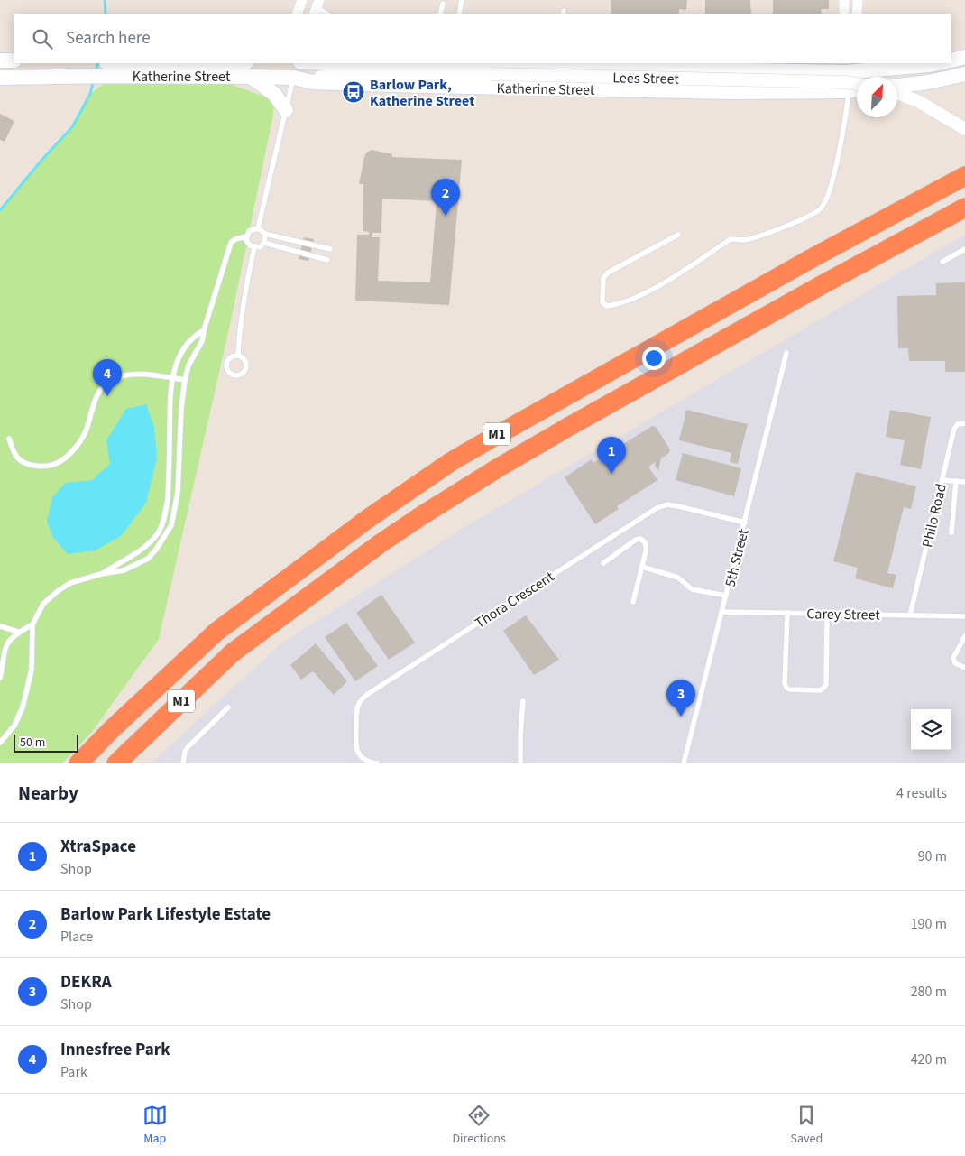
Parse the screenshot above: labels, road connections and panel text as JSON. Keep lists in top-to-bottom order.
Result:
{
  "streets": {
    "highway": ["M1"],
    "main road": ["Katherine Street"],
    "street": ["Lees Street"],
    "lane": [
      "Philo Road",
      "5th Street",
      "Thora Crescent",
      "Carey Street"
    ]
  },
  "crossings": [
    ["Katherine Street", "Lees Street"],
    ["Philo Road", "Carey Street"],
    ["5th Street", "Thora Crescent"],
    ["5th Street", "Carey Street"]
  ],
  "places": {
    "bus stop": ["Barlow Park, Katherine Street"]
  },
  "scale_bar": "50 m",
  "north": "top right",
  "page": {
    "search": "Search here",
    "pins": [
      "2",
      "4",
      "1",
      "3"
    ],
    "scale": "50 m",
    "heading": ["Nearby", "4 results"],
    "list": [
      {
        "mark": "1",
        "name": "XtraSpace",
        "note": "Shop",
        "value": "90 m"
      },
      {
        "mark": "2",
        "name": "Barlow Park Lifestyle Estate",
        "note": "Place",
        "value": "190 m"
      },
      {
        "mark": "3",
        "name": "DEKRA",
        "note": "Shop",
        "value": "280 m"
      },
      {
        "mark": "4",
        "name": "Innesfree Park",
        "note": "Park",
        "value": "420 m"
      }
    ],
    "nav": ["Map", "Directions", "Saved"]
  }
}
